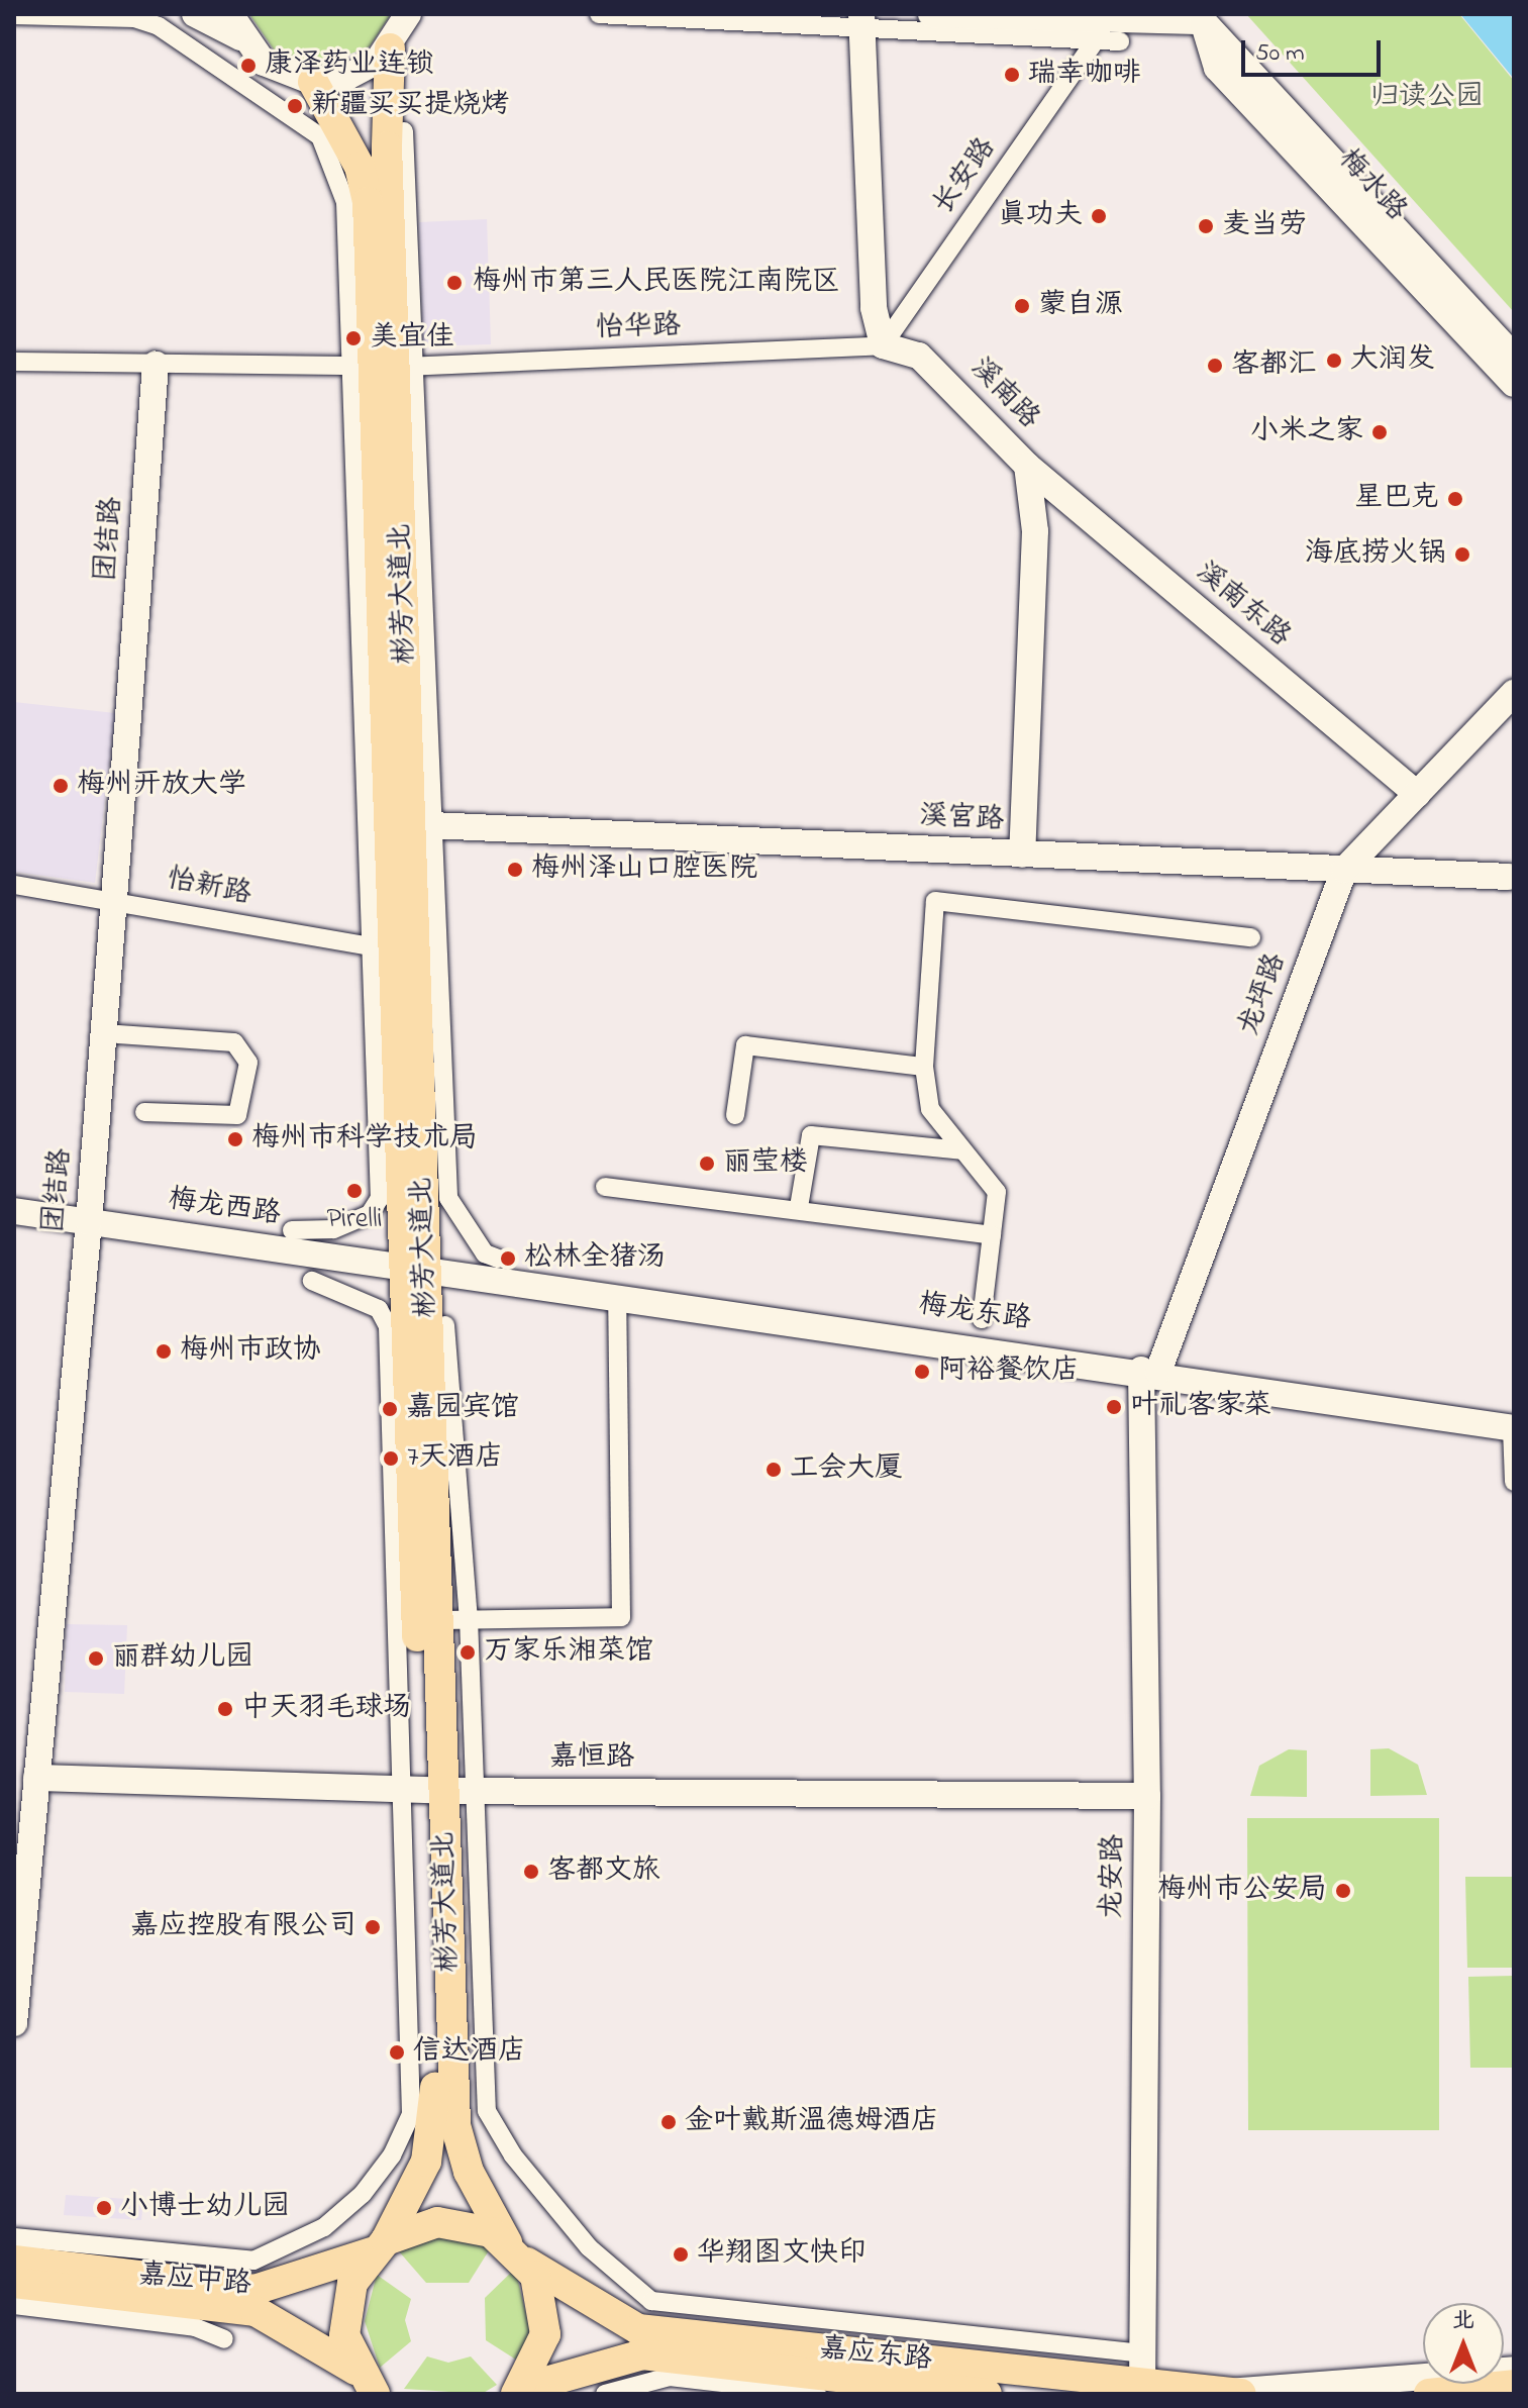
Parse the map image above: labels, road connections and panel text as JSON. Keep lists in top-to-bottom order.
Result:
{
  "streets": {
    "main road": ["彬芳大道北", "嘉应中路", "嘉应东路"],
    "street": [
      "长安路",
      "梅水路",
      "怡华路",
      "溪南路",
      "团结路",
      "溪南东路",
      "溪宫路",
      "怡新路",
      "龙坪路",
      "梅龙西路",
      "梅龙东路",
      "嘉恒路",
      "龙安路"
    ]
  },
  "crossings": [
    ["长安路", "怡华路"],
    ["长安路", "溪南路"],
    ["怡华路", "溪南路"],
    ["怡华路", "团结路"],
    ["怡华路", "彬芳大道北"],
    ["溪南路", "溪南东路"],
    ["溪南路", "溪宫路"],
    ["团结路", "怡新路"],
    ["团结路", "梅龙西路"],
    ["团结路", "嘉恒路"],
    ["彬芳大道北", "溪宫路"],
    ["彬芳大道北", "怡新路"],
    ["彬芳大道北", "梅龙西路"],
    ["彬芳大道北", "梅龙东路"],
    ["彬芳大道北", "嘉恒路"],
    ["彬芳大道北", "嘉应中路"],
    ["彬芳大道北", "嘉应东路"],
    ["溪南东路", "龙坪路"],
    ["溪宫路", "龙坪路"],
    ["龙坪路", "梅龙东路"],
    ["龙坪路", "龙安路"],
    ["梅龙西路", "梅龙东路"],
    ["梅龙东路", "龙安路"],
    ["嘉恒路", "龙安路"],
    ["龙安路", "嘉应东路"],
    ["嘉应中路", "嘉应东路"]
  ],
  "parks": ["归读公园"],
  "places": [
    "康泽药业连锁",
    "瑞幸咖啡",
    "新疆买买提烧烤",
    "真功夫",
    "麦当劳",
    "梅州市第三人民医院江南院区",
    "蒙自源",
    "美宜佳",
    "大润发",
    "客都汇",
    "小米之家",
    "星巴克",
    "海底捞火锅",
    "梅州开放大学",
    "梅州泽山口腔医院",
    "梅州市科学技术局",
    "丽莹楼",
    "Pirelli",
    "松林全猪汤",
    "梅州市政协",
    "阿裕餐饮店",
    "叶礼客家菜",
    "嘉园宾馆",
    "7天酒店",
    "工会大厦",
    "万家乐湘菜馆",
    "丽群幼儿园",
    "中天羽毛球场",
    "客都文旅",
    "梅州市公安局",
    "嘉应控股有限公司",
    "信达酒店",
    "金叶戴斯温德姆酒店",
    "小博士幼儿园",
    "华翔图文快印"
  ],
  "scale_bar": "50 m",
  "north": "top"
}
